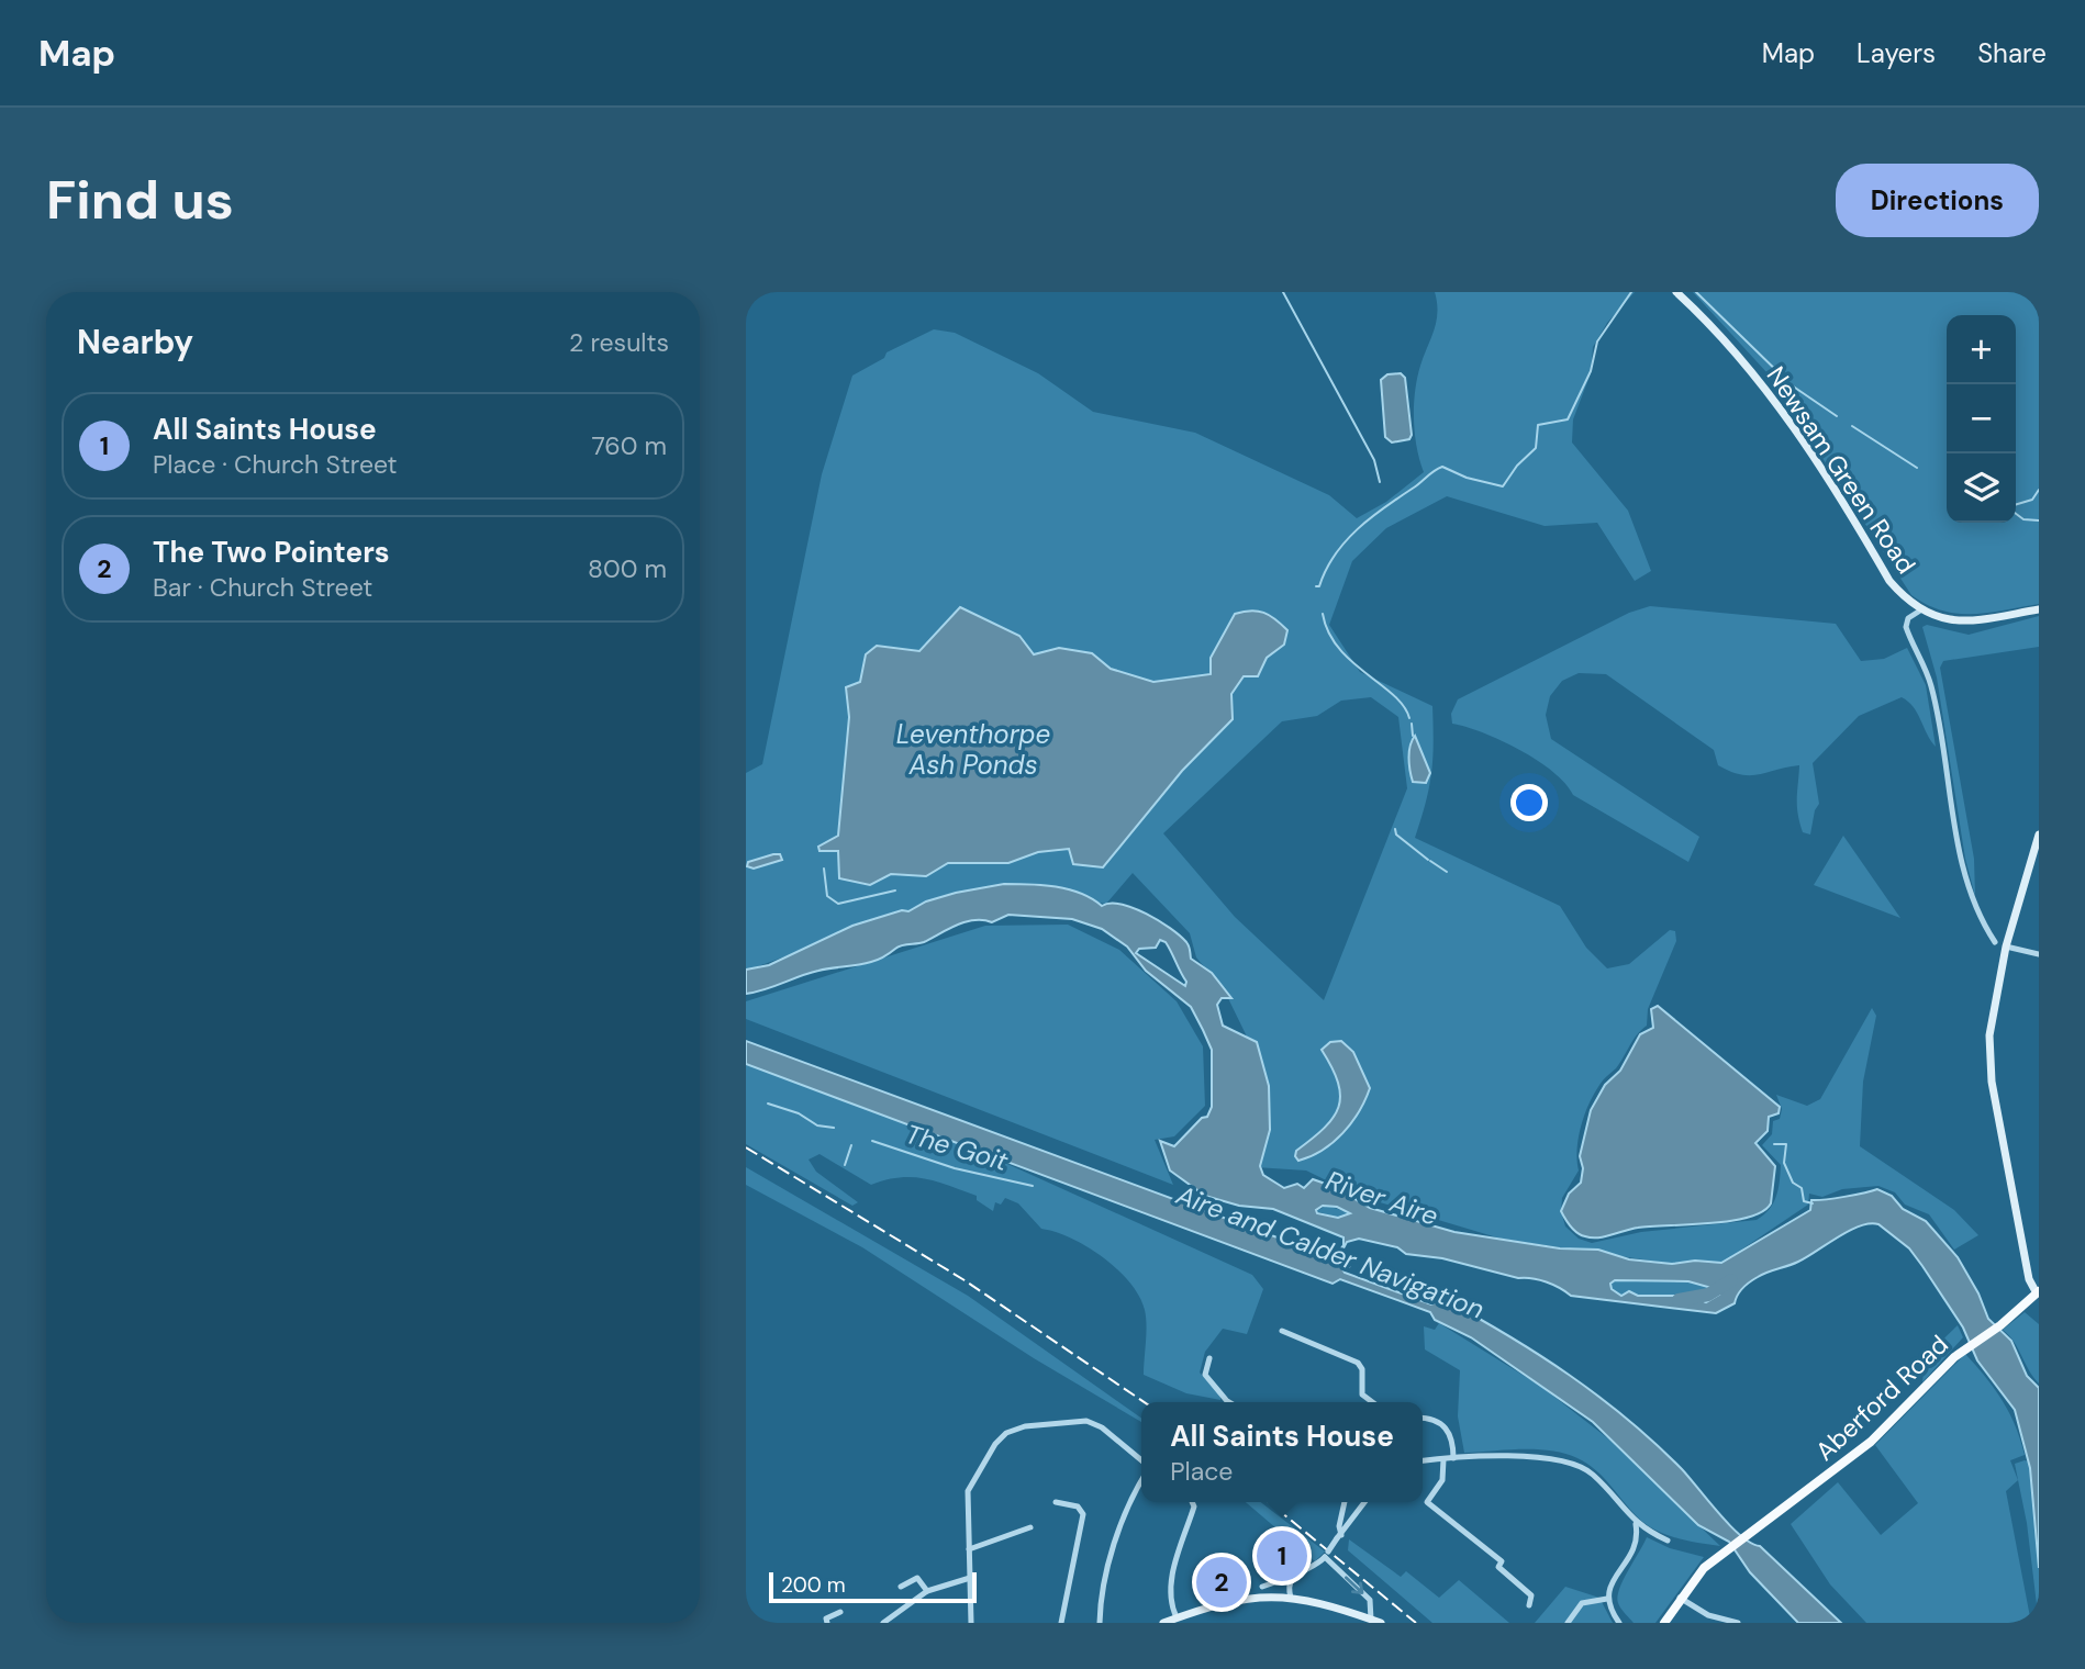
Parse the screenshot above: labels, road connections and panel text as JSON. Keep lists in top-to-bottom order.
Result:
{
  "streets": {
    "main road": ["Aberford Road"],
    "street": ["Newsam Green Road"]
  },
  "water": [
    "Leventhorpe Ash Ponds",
    "The Goit",
    "River Aire",
    "Aire and Calder Navigation"
  ],
  "scale_bar": "200 m",
  "page": {
    "header": "Map",
    "nav": ["Map", "Layers", "Share"],
    "buttons": "Directions",
    "title": "Find us",
    "heading": ["Nearby", "2 results"],
    "map_buttons": ["+", "−"],
    "list": [
      {
        "mark": "1",
        "name": "All Saints House",
        "note": "Place · Church Street",
        "value": "760 m"
      },
      {
        "mark": "2",
        "name": "The Two Pointers",
        "note": "Bar · Church Street",
        "value": "800 m"
      }
    ],
    "popup": ["All Saints House", "Place"],
    "pins": ["1", "2"],
    "scale": "200 m"
  }
}
